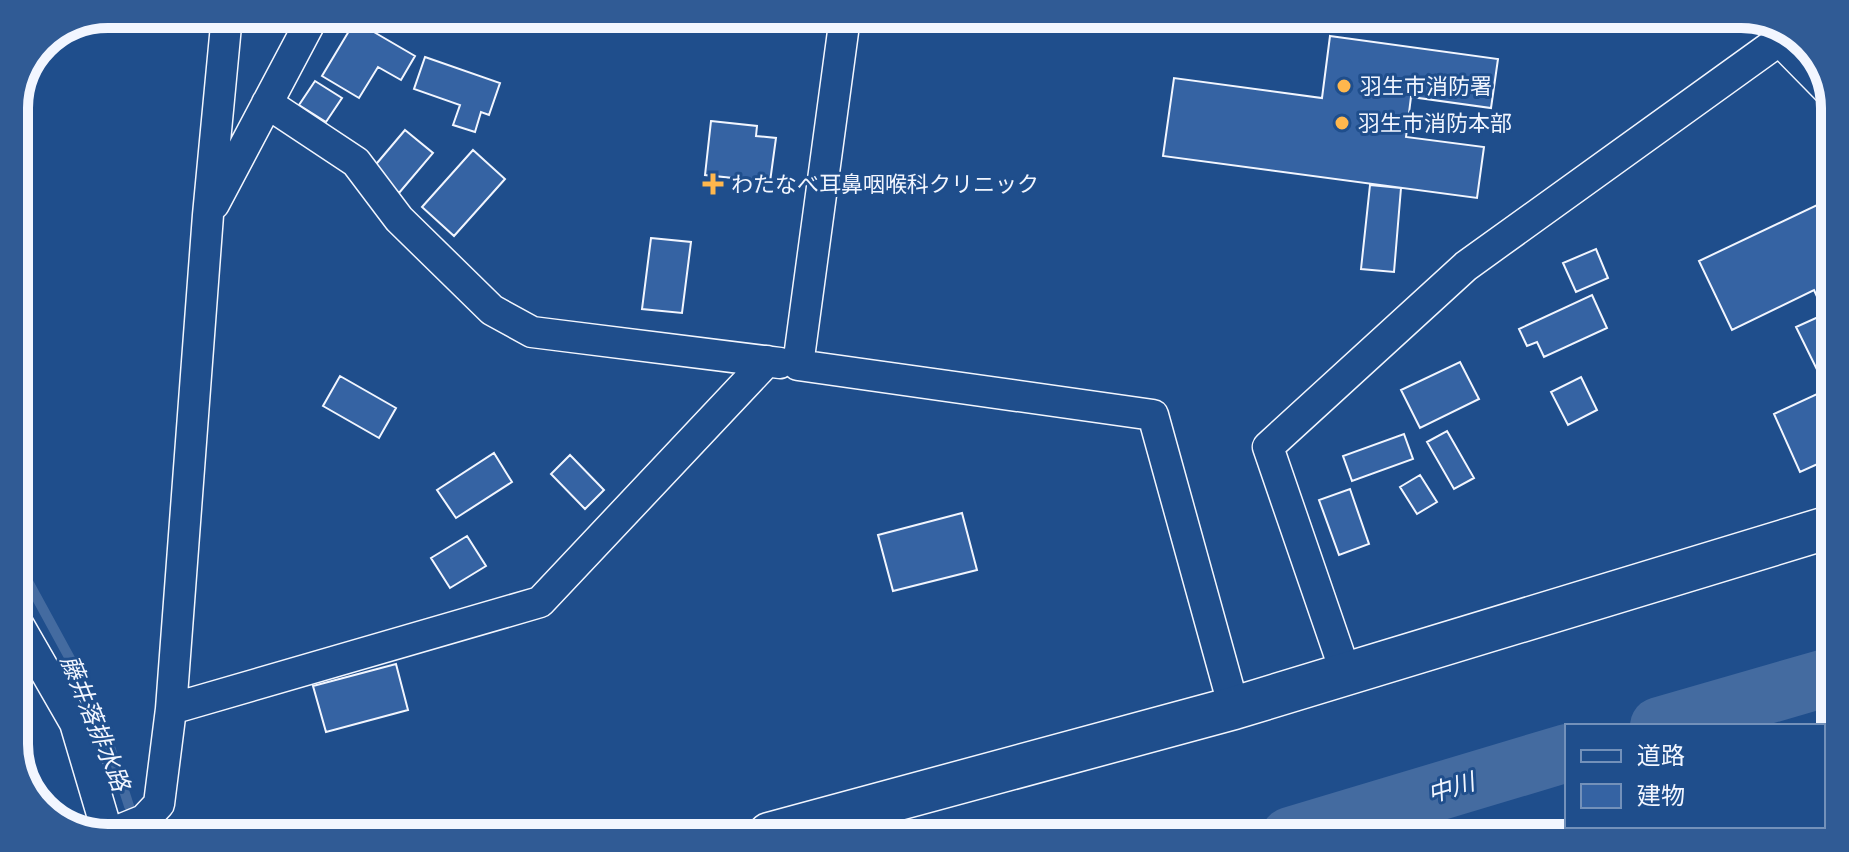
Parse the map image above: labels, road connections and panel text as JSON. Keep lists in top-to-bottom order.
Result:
{
  "water": ["藤井落排水路", "中川"],
  "places": {
    "other": ["羽生市消防署", "羽生市消防本部"],
    "health": ["わたなべ耳鼻咽喉科クリニック"]
  },
  "legend": ["道路", "建物"]
}
